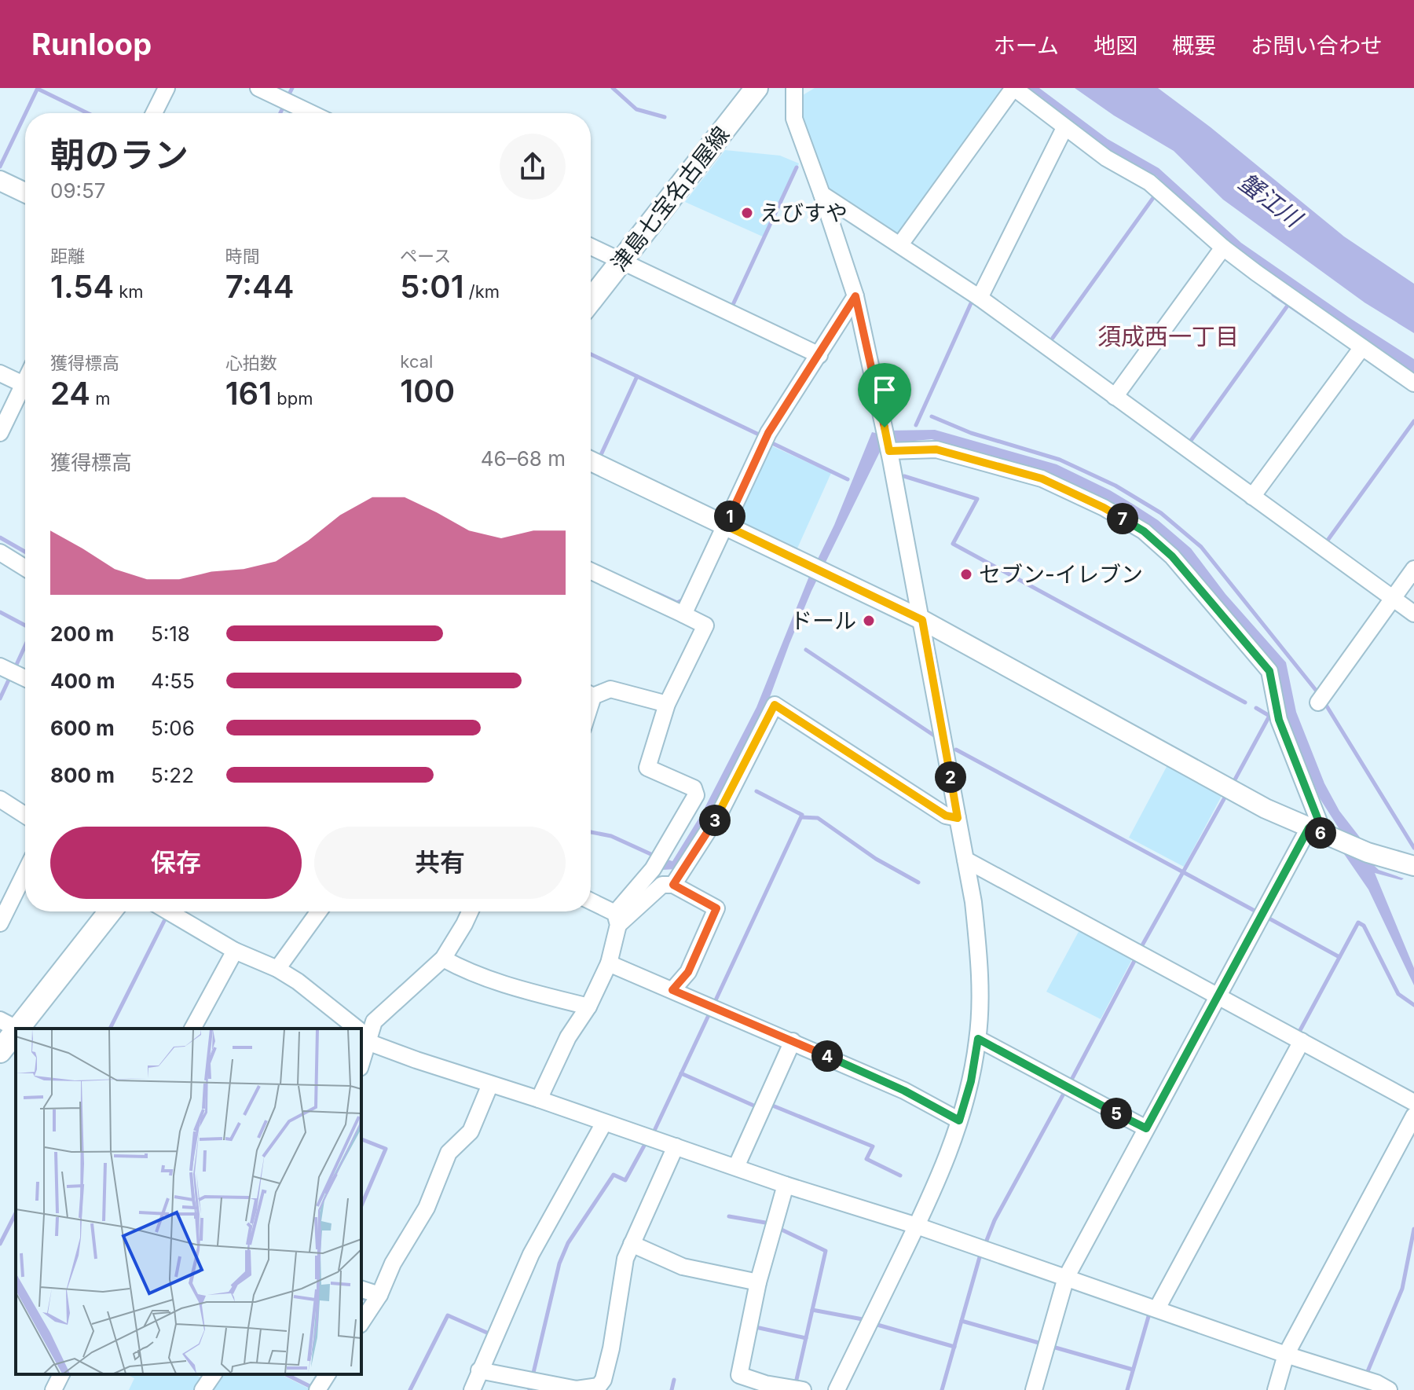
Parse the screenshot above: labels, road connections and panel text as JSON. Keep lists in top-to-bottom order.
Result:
{
  "streets": {
    "main road": ["津島七宝名古屋線"]
  },
  "districts": ["須成西一丁目"],
  "water": ["蟹江川"],
  "places": ["えびすや", "セブン-イレブン", "ドール"],
  "page": {
    "header": "Runloop",
    "nav": [
      "ホーム",
      "地図",
      "概要",
      "お問い合わせ"
    ],
    "heading": ["朝のラン", "09:57"],
    "stats": [
      ["距離", "1.54 km"],
      ["時間", "7:44"],
      ["ペース", "5:01 /km"],
      ["獲得標高", "24 m"],
      ["心拍数", "161 bpm"],
      ["kcal", "100"]
    ],
    "chart": ["獲得標高", "46–68 m"],
    "pins": [
      "1",
      "7",
      "2",
      "3",
      "6",
      "4",
      "5"
    ],
    "list": [
      {
        "name": "200 m",
        "note": "5:18"
      },
      {
        "name": "400 m",
        "note": "4:55"
      },
      {
        "name": "600 m",
        "note": "5:06"
      },
      {
        "name": "800 m",
        "note": "5:22"
      }
    ],
    "buttons": ["保存", "共有"]
  }
}
